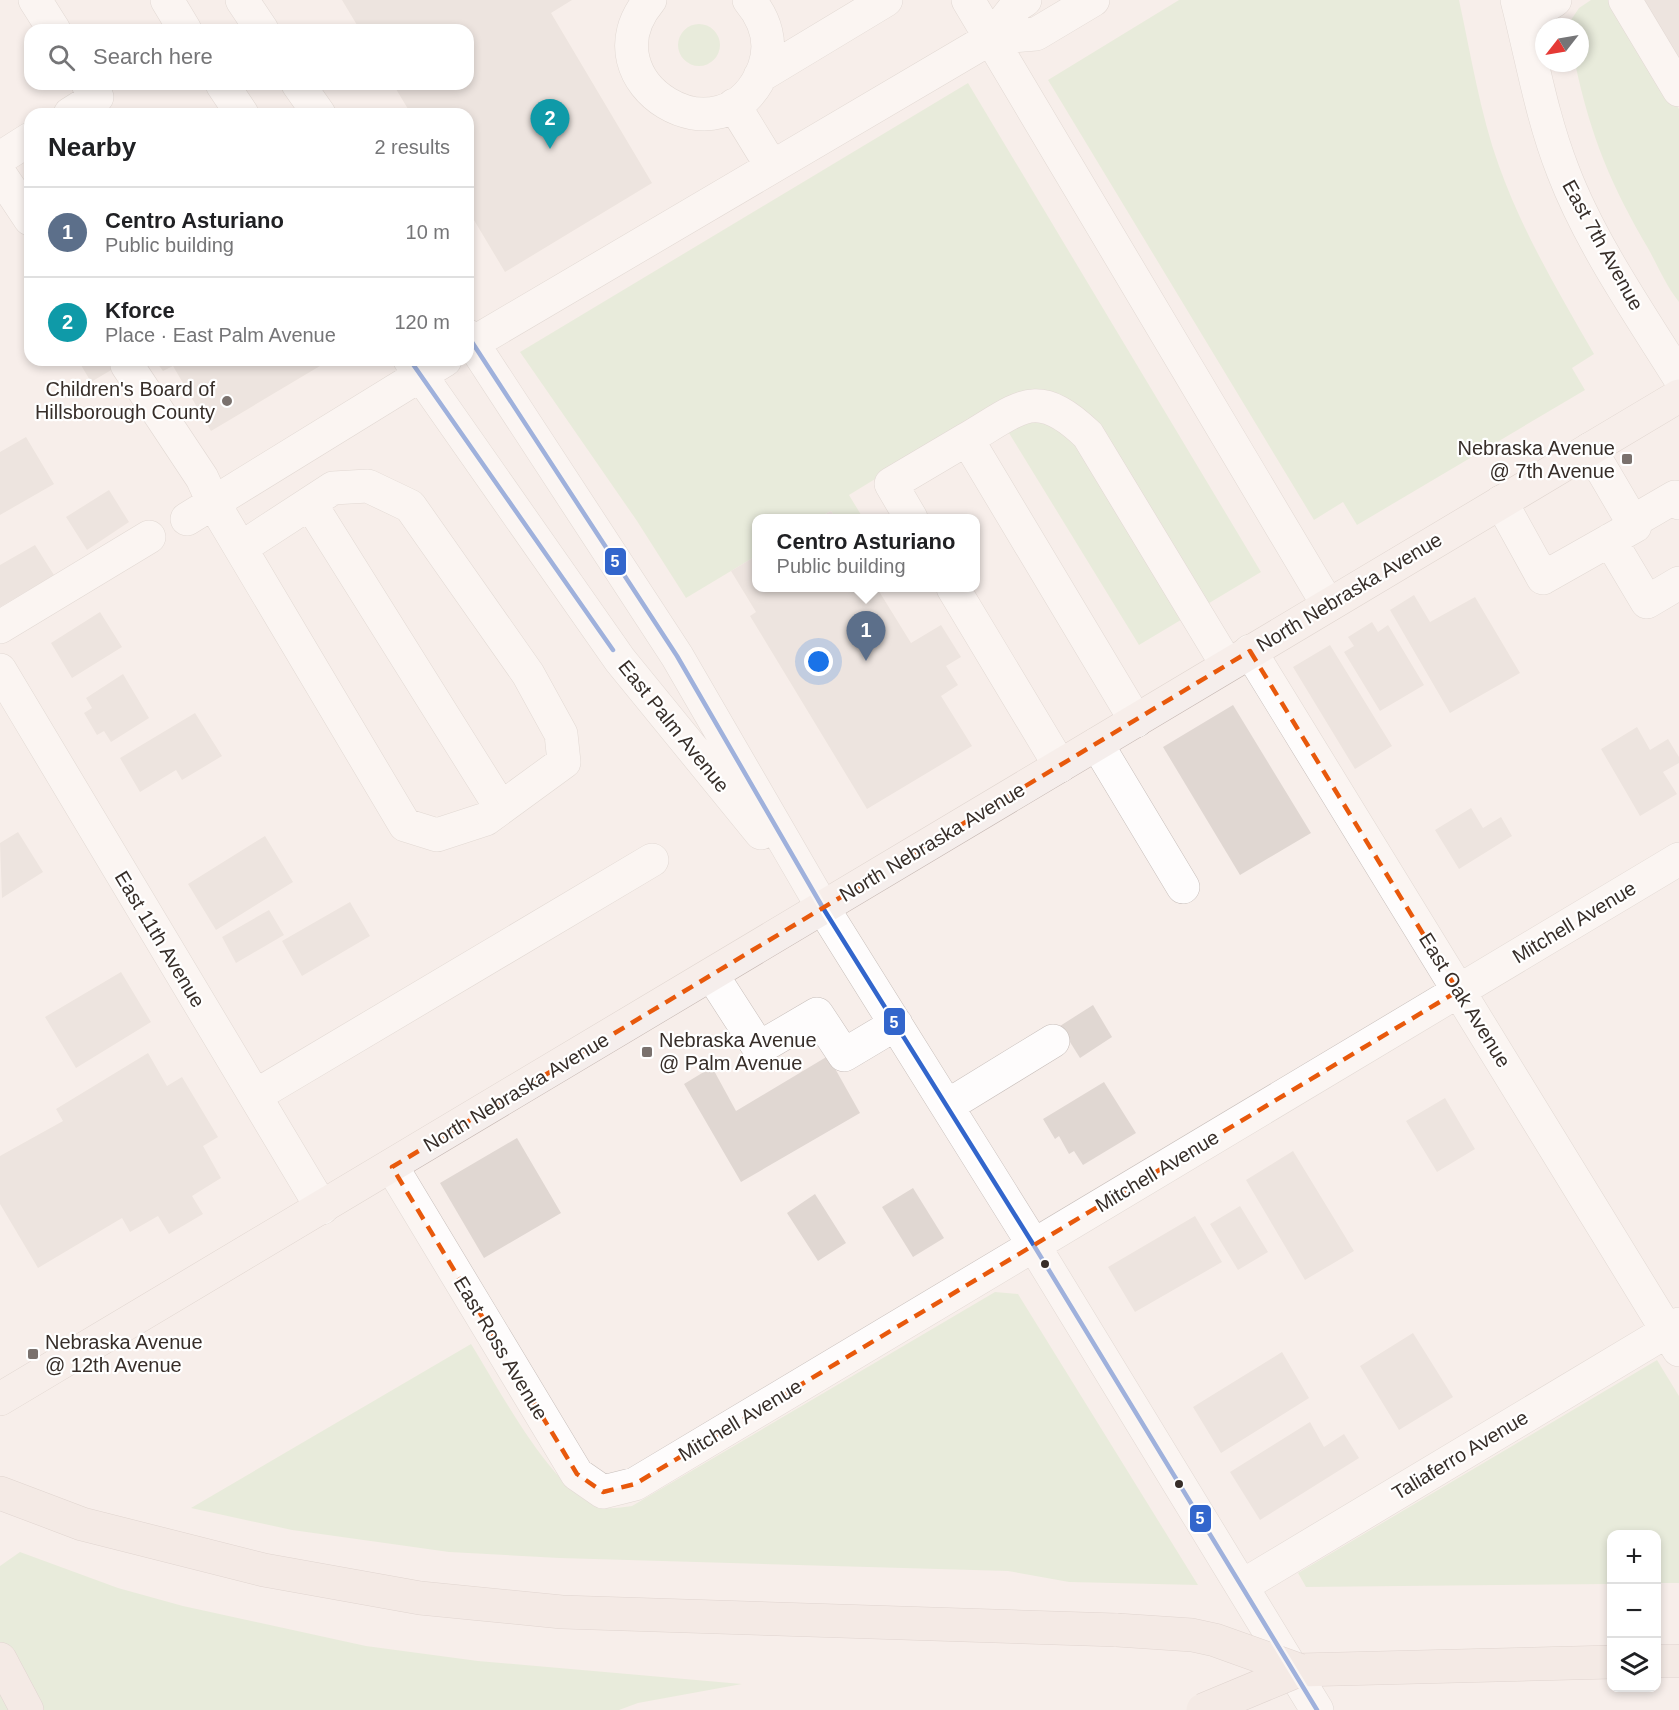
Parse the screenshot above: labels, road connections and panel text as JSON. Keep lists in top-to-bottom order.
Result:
{
  "streets": {
    "main road": ["North Nebraska Avenue"],
    "street": [
      "East 7th Avenue",
      "East Palm Avenue",
      "Mitchell Avenue",
      "East 11th Avenue",
      "East Oak Avenue",
      "East Ross Avenue",
      "Taliaferro Avenue"
    ]
  },
  "crossings": [
    ["North Nebraska Avenue", "East Palm Avenue"],
    ["North Nebraska Avenue", "East 11th Avenue"],
    ["North Nebraska Avenue", "East Oak Avenue"],
    ["North Nebraska Avenue", "East Ross Avenue"],
    ["East Palm Avenue", "Mitchell Avenue"],
    ["East Palm Avenue", "Taliaferro Avenue"],
    ["Mitchell Avenue", "East Oak Avenue"],
    ["Mitchell Avenue", "East Ross Avenue"],
    ["East Oak Avenue", "Taliaferro Avenue"]
  ],
  "places": {
    "other": ["Children's Board of Hillsborough County"],
    "transit": ["Nebraska Avenue @ 7th Avenue", "Nebraska Avenue @ Palm Avenue", "Nebraska Avenue @ 12th Avenue"]
  },
  "lines": ["transit line 5"],
  "north": "bottom left",
  "page": {
    "search": "Search here",
    "pins": ["2", "1"],
    "heading": ["Nearby", "2 results"],
    "list": [
      {
        "mark": "1",
        "name": "Centro Asturiano",
        "note": "Public building",
        "value": "10 m"
      },
      {
        "mark": "2",
        "name": "Kforce",
        "note": "Place · East Palm Avenue",
        "value": "120 m"
      }
    ],
    "popup": ["Centro Asturiano", "Public building"],
    "map_buttons": ["+", "−"]
  }
}
